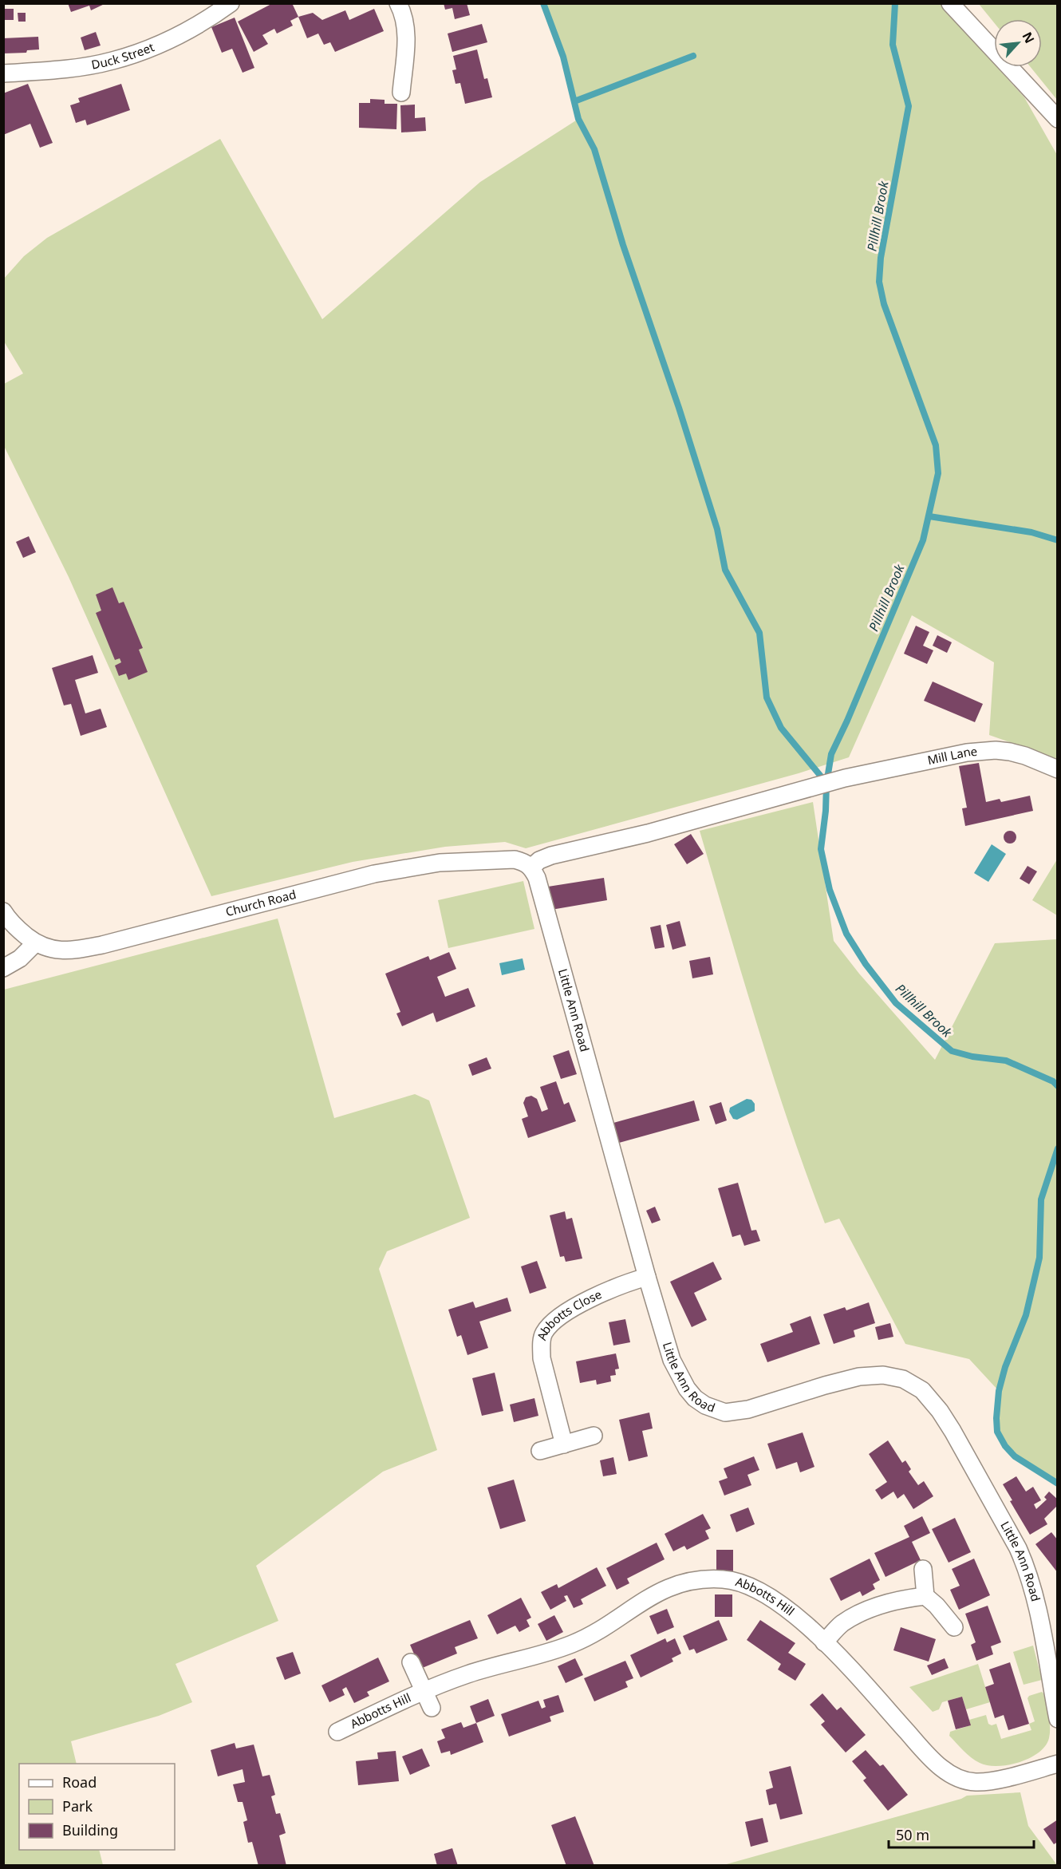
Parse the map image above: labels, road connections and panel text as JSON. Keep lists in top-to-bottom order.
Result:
{
  "streets": {
    "street": [
      "Duck Street",
      "Mill Lane",
      "Church Road",
      "Little Ann Road",
      "Abbotts Close",
      "Abbotts Hill"
    ]
  },
  "crossings": [
    ["Mill Lane", "Church Road"],
    ["Mill Lane", "Little Ann Road"],
    ["Church Road", "Little Ann Road"],
    ["Little Ann Road", "Abbotts Close"]
  ],
  "water": ["Pillhill Brook"],
  "legend": ["Road", "Park", "Building"],
  "scale_bar": "50 m",
  "north": "top right"
}
